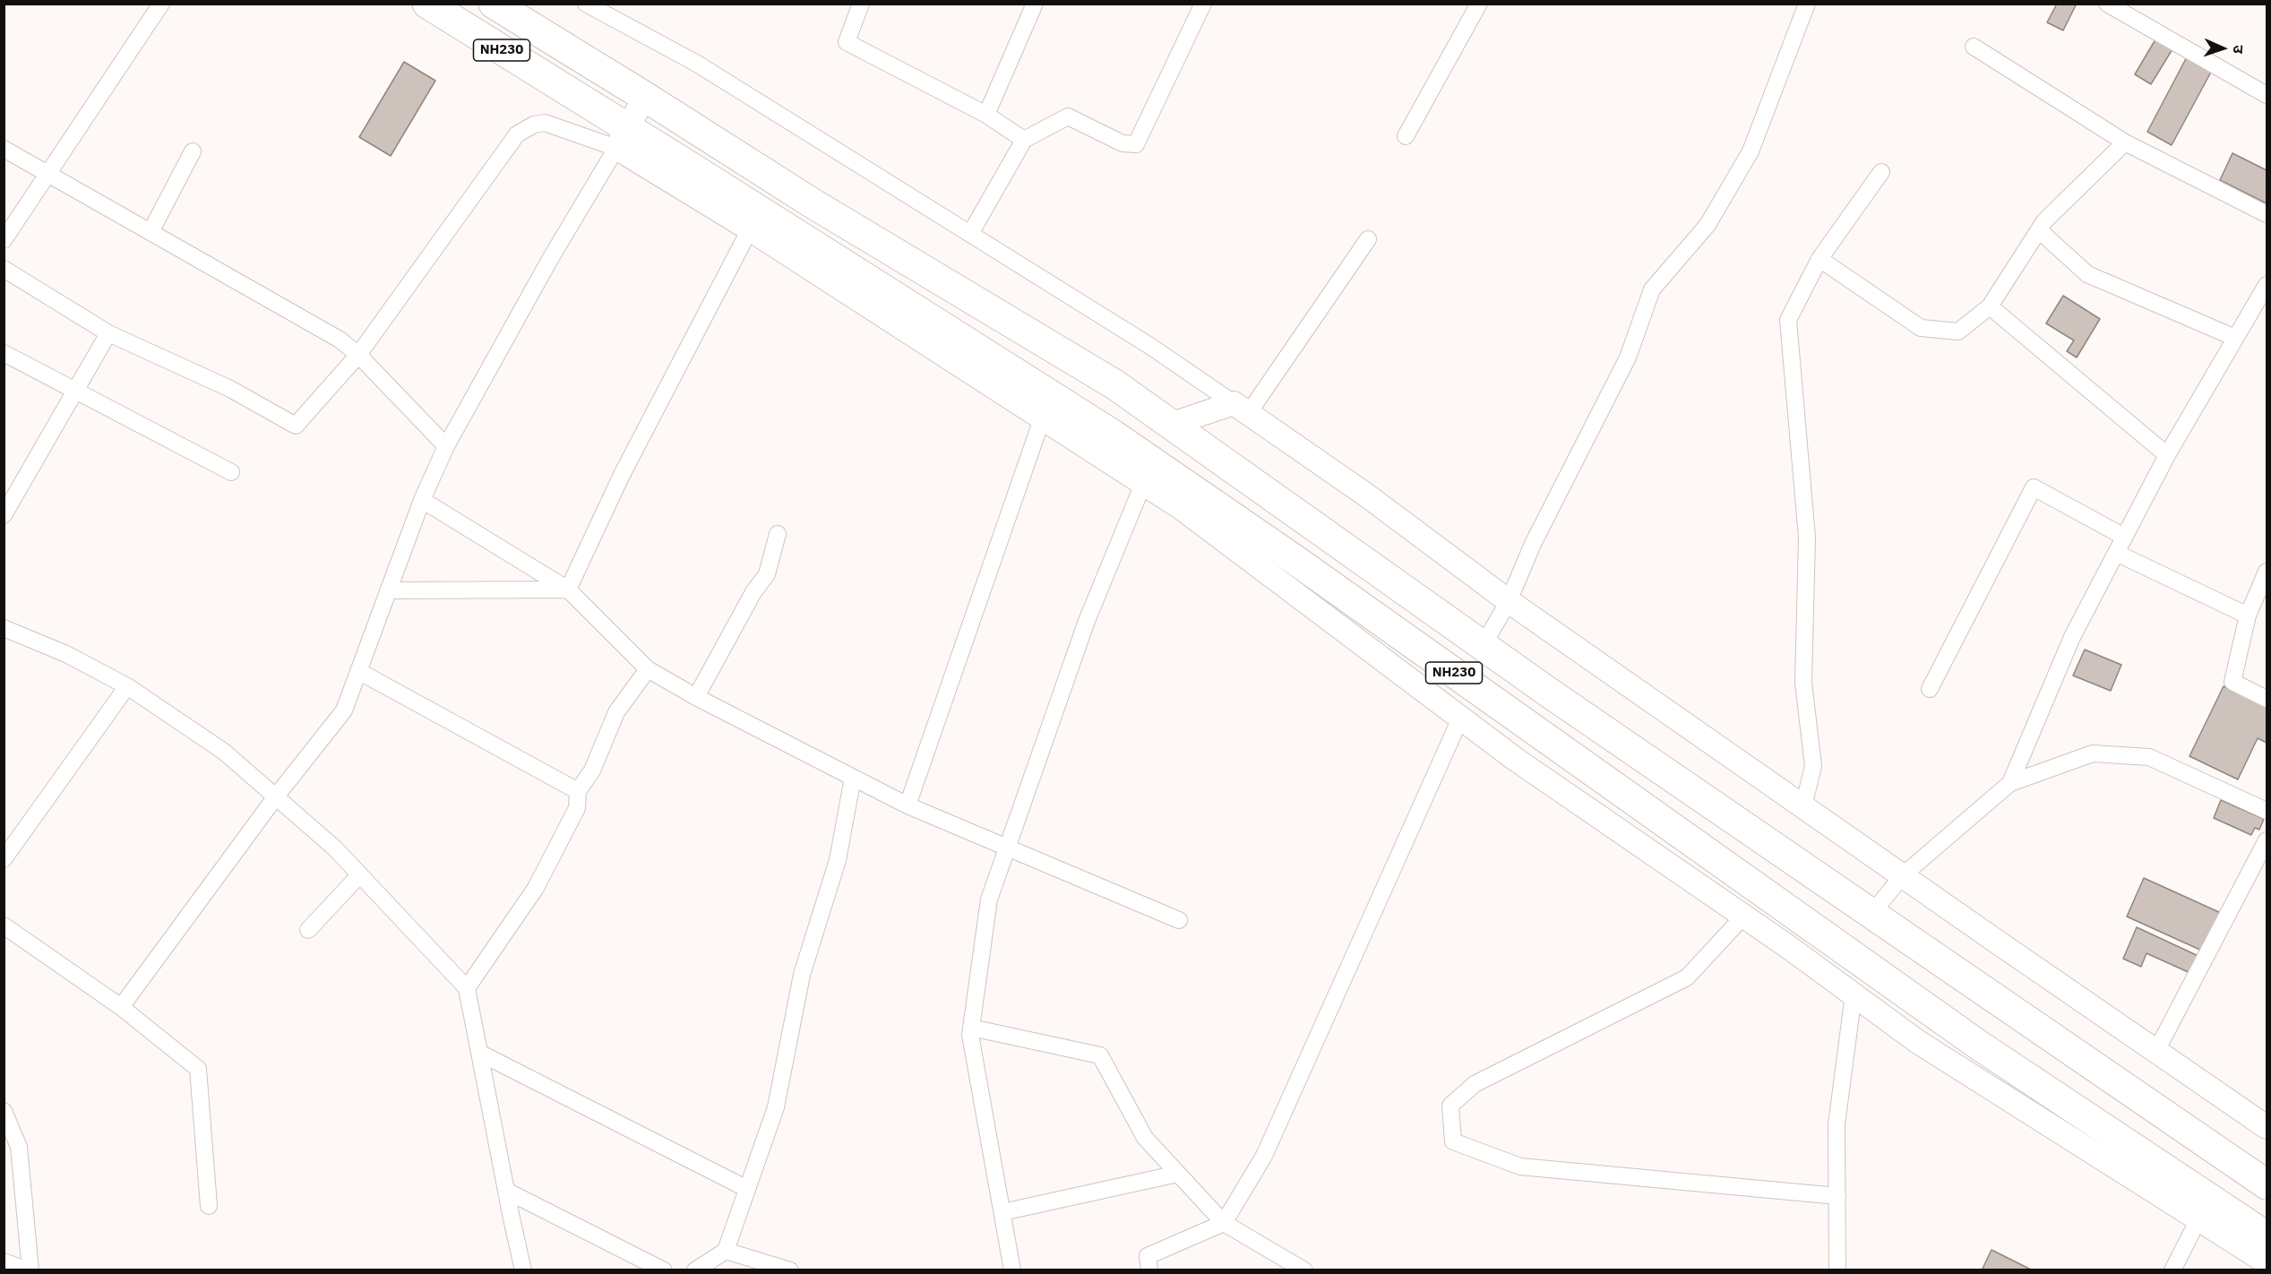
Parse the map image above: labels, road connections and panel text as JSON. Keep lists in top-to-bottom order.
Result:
{
  "streets": {
    "highway": ["NH230"]
  },
  "north": "right"
}
